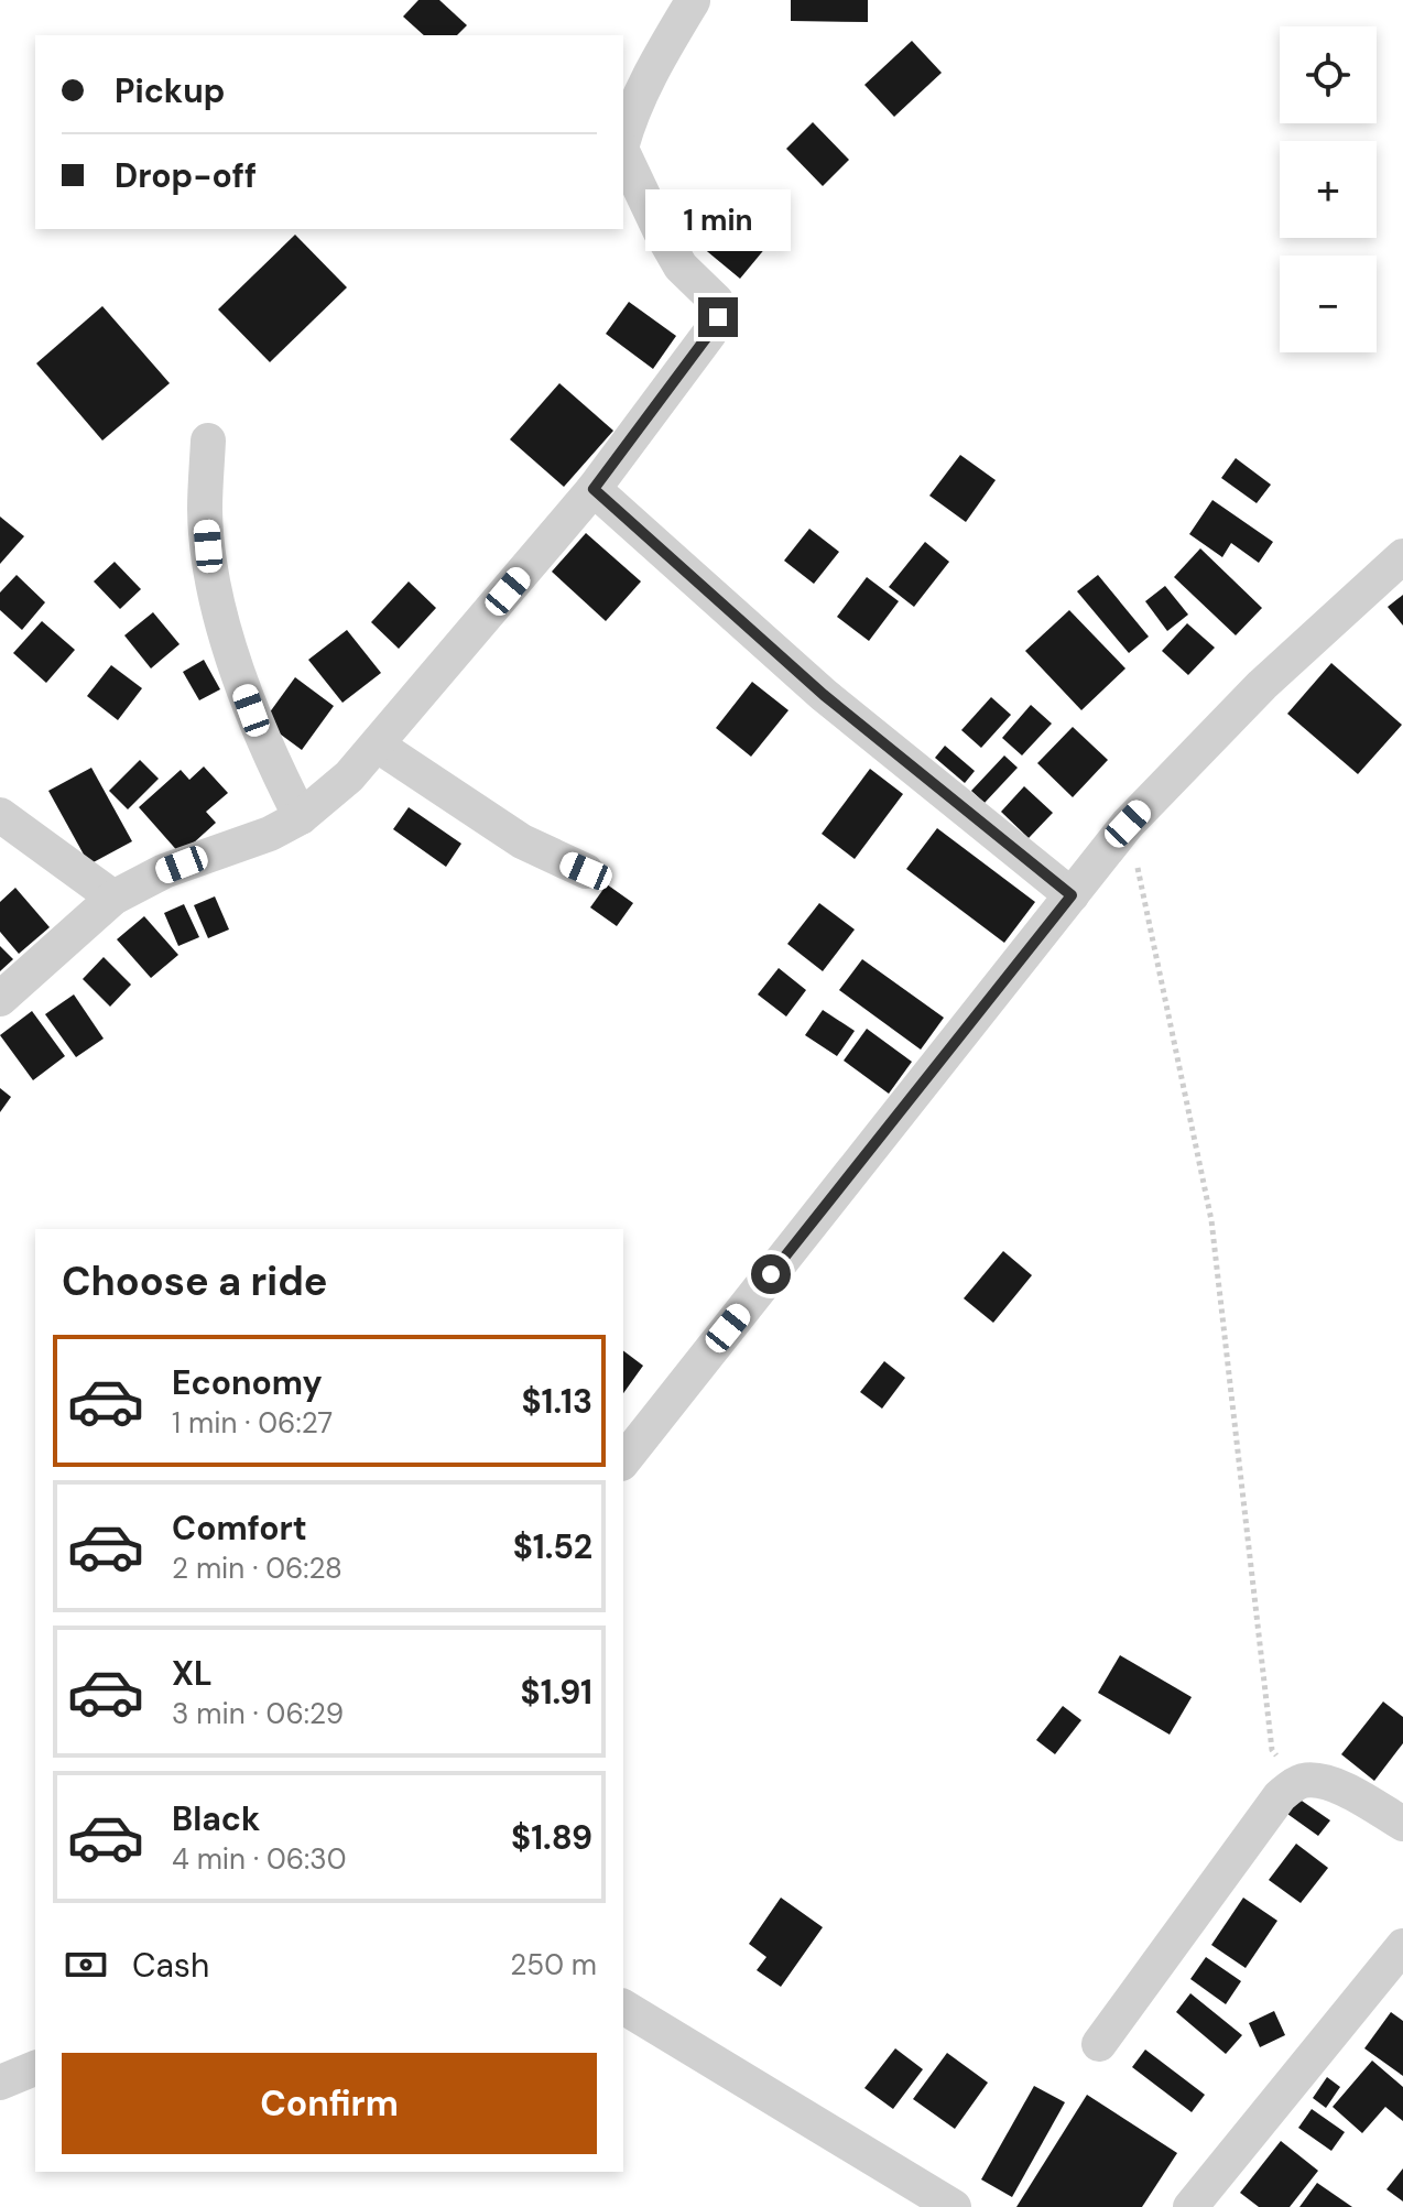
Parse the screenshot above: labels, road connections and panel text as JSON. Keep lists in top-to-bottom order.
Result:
{
  "page": {
    "map_buttons": ["+", "−"],
    "banner": ["Pickup", "Drop-off"],
    "bubble": "1 min",
    "heading": "Choose a ride",
    "list": [
      {
        "name": "Economy",
        "note": "1 min · 06:27",
        "value": "$1.13"
      },
      {
        "name": "Comfort",
        "note": "2 min · 06:28",
        "value": "$1.52"
      },
      {
        "name": "XL",
        "note": "3 min · 06:29",
        "value": "$1.91"
      },
      {
        "name": "Black",
        "note": "4 min · 06:30",
        "value": "$1.89"
      }
    ],
    "pay": ["Cash", "250 m"],
    "buttons": "Confirm"
  }
}
